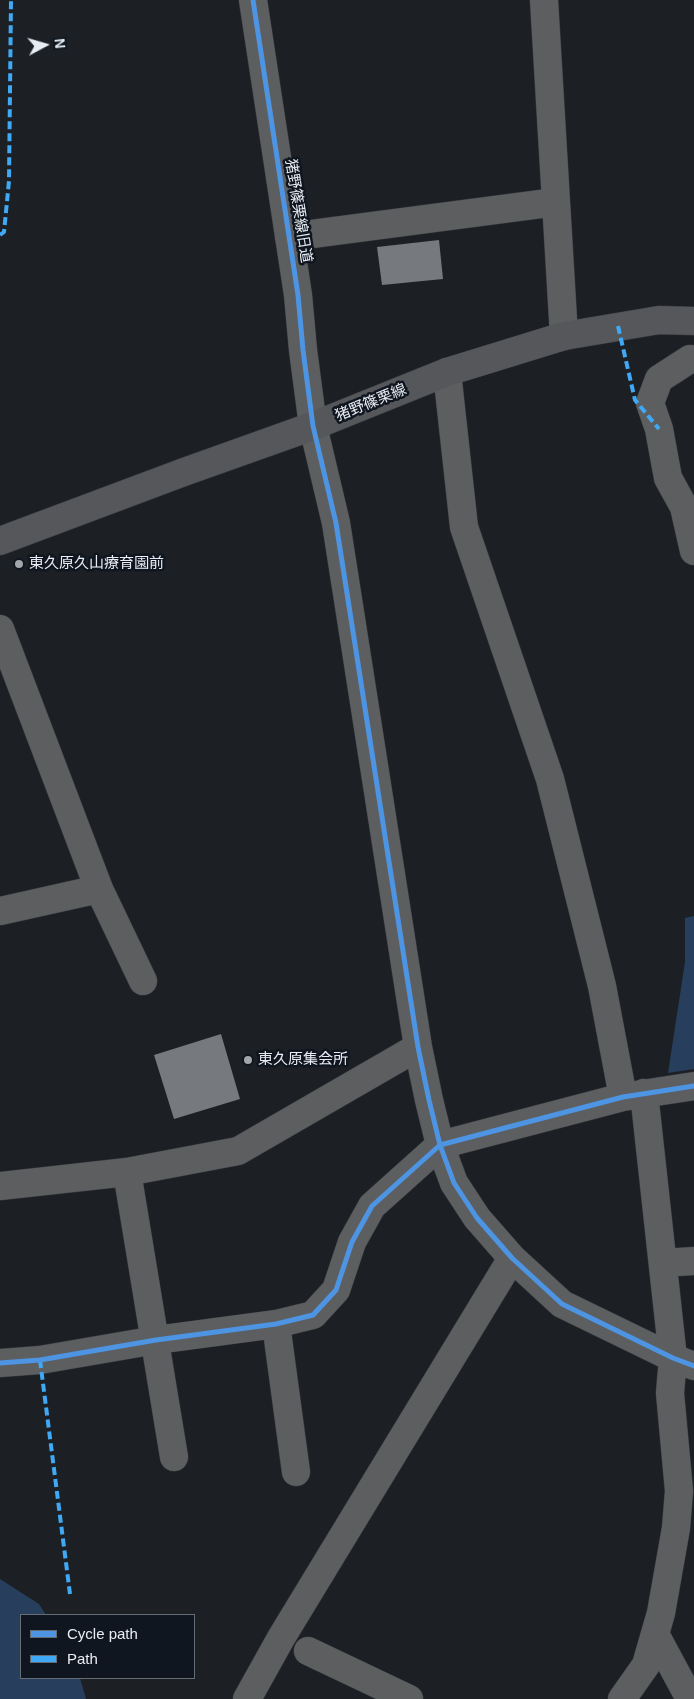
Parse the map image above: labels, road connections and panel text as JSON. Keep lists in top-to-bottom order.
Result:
{
  "streets": {
    "main road": ["猪野篠栗線"],
    "street": ["猪野篠栗線旧道"]
  },
  "crossings": [
    ["猪野篠栗線旧道", "猪野篠栗線"]
  ],
  "places": ["東久原久山療育園前", "東久原集会所"],
  "legend": ["Cycle path", "Path"],
  "north": "right"
}
